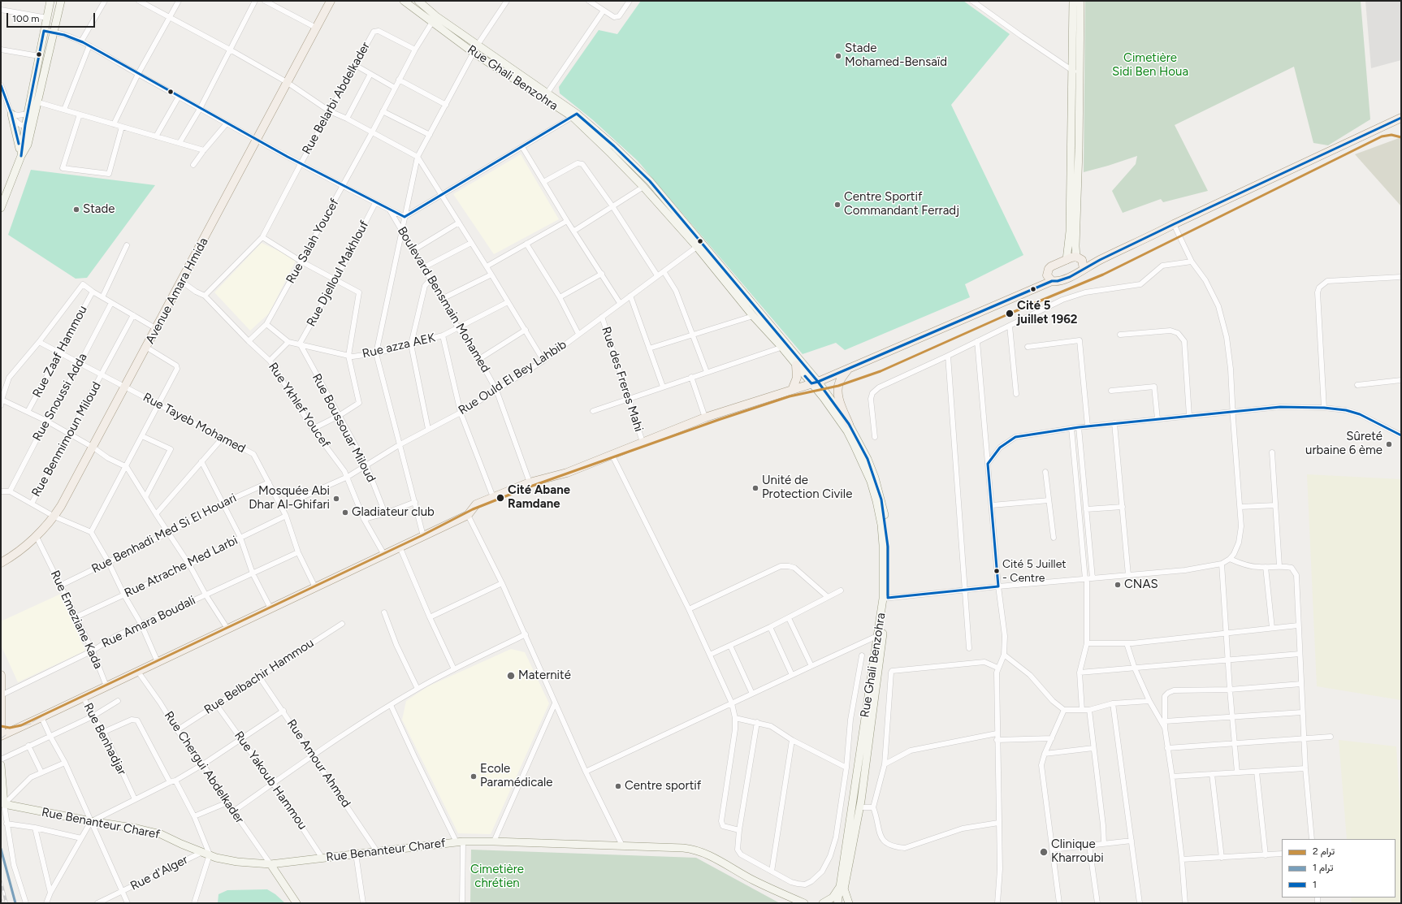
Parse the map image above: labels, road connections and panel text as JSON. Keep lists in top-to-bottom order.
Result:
{
  "streets": {
    "main road": ["Rue Ghali Benzohra", "Avenue Amara Hmida", "Rue Benanteur Charef"],
    "street": [
      "Rue Belarbi Abdelkader",
      "Rue Salah Youcef",
      "Rue Djelloul Makhlouf",
      "Boulevard Bensmain Mohamed",
      "Rue azza AEK",
      "Rue Zaaf Hammou",
      "Rue Ould El Bey Lahbib",
      "Rue des Freres Mahi",
      "Rue Snoussi Adda",
      "Rue Ykhlef Youcef",
      "Rue Tayeb Mohamed",
      "Rue Boussouar Miloud",
      "Rue Benmimoun Miloud",
      "Rue Benhadi Med Si El Houari",
      "Rue Atrache Med Larbi",
      "Rue Emeziane Kada",
      "Rue Amara Boudali",
      "Rue Belbachir Hammou",
      "Rue Benhadjar",
      "Rue Amour Ahmed",
      "Rue Chergui Abdelkader",
      "Rue Yakoub Hammou",
      "Rue d'Alger"
    ]
  },
  "crossings": [
    ["Rue Ghali Benzohra", "Rue Salah Youcef"],
    ["Rue Ghali Benzohra", "Boulevard Bensmain Mohamed"],
    ["Rue Ghali Benzohra", "Rue Ould El Bey Lahbib"],
    ["Rue Belarbi Abdelkader", "Rue Salah Youcef"],
    ["Rue Belarbi Abdelkader", "Boulevard Bensmain Mohamed"],
    ["Rue Belarbi Abdelkader", "Rue Ykhlef Youcef"],
    ["Rue Salah Youcef", "Boulevard Bensmain Mohamed"],
    ["Rue Salah Youcef", "Rue Ykhlef Youcef"],
    ["Rue Djelloul Makhlouf", "Boulevard Bensmain Mohamed"],
    ["Rue Djelloul Makhlouf", "Rue azza AEK"],
    ["Rue Djelloul Makhlouf", "Rue Boussouar Miloud"],
    ["Avenue Amara Hmida", "Boulevard Bensmain Mohamed"],
    ["Avenue Amara Hmida", "Rue Ykhlef Youcef"],
    ["Avenue Amara Hmida", "Rue Tayeb Mohamed"],
    ["Avenue Amara Hmida", "Rue Benmimoun Miloud"],
    ["Avenue Amara Hmida", "Rue Emeziane Kada"],
    ["Boulevard Bensmain Mohamed", "Rue azza AEK"],
    ["Boulevard Bensmain Mohamed", "Rue Ould El Bey Lahbib"],
    ["Rue azza AEK", "Rue Boussouar Miloud"],
    ["Rue Zaaf Hammou", "Rue Benmimoun Miloud"],
    ["Rue Ould El Bey Lahbib", "Rue des Freres Mahi"],
    ["Rue Ould El Bey Lahbib", "Rue Ykhlef Youcef"],
    ["Rue Ould El Bey Lahbib", "Rue Boussouar Miloud"],
    ["Rue Snoussi Adda", "Rue Benmimoun Miloud"],
    ["Rue Tayeb Mohamed", "Rue Benmimoun Miloud"],
    ["Rue Tayeb Mohamed", "Rue Benhadi Med Si El Houari"],
    ["Rue Tayeb Mohamed", "Rue Atrache Med Larbi"],
    ["Rue Tayeb Mohamed", "Rue Amara Boudali"],
    ["Rue Benhadi Med Si El Houari", "Rue Emeziane Kada"],
    ["Rue Atrache Med Larbi", "Rue Emeziane Kada"],
    ["Rue Emeziane Kada", "Rue Amara Boudali"],
    ["Rue Belbachir Hammou", "Rue Amour Ahmed"],
    ["Rue Belbachir Hammou", "Rue Chergui Abdelkader"],
    ["Rue Belbachir Hammou", "Rue Yakoub Hammou"],
    ["Rue Amour Ahmed", "Rue Benanteur Charef"],
    ["Rue Chergui Abdelkader", "Rue Benanteur Charef"],
    ["Rue Yakoub Hammou", "Rue Benanteur Charef"],
    ["Rue Benanteur Charef", "Rue d'Alger"]
  ],
  "parks": ["Cimetière Sidi Ben Houa", "Cimetière chrétien"],
  "places": [
    "Stade Mohamed-Bensaïd",
    "Centre Sportif Commandant Ferradj",
    "Stade",
    "Cité 5 juillet 1962",
    "Sûreté urbaine 6 ème",
    "Unité de Protection Civile",
    "Cité Abane Ramdane",
    "Mosquée Abi Dhar Al-Ghifari",
    "Gladiateur club",
    "Cité 5 Juillet - Centre",
    "CNAS",
    "Maternité",
    "Ecole Paramédicale",
    "Centre sportif",
    "Clinique Kharroubi"
  ],
  "lines": ["transit line 1", "tram line 2", "tram line 1"],
  "legend": ["ترام 2", "ترام 1", "1"],
  "scale_bar": "100 m"
}
